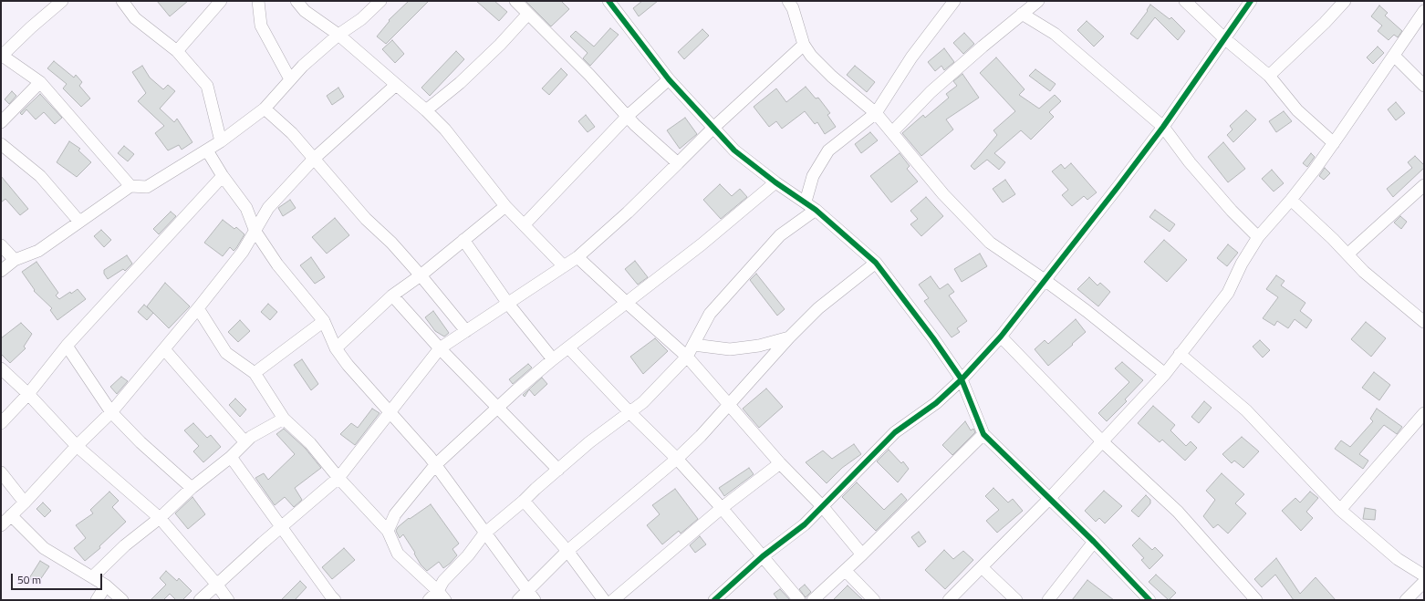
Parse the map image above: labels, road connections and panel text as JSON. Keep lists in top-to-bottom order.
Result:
{
  "scale_bar": "50 m"
}
